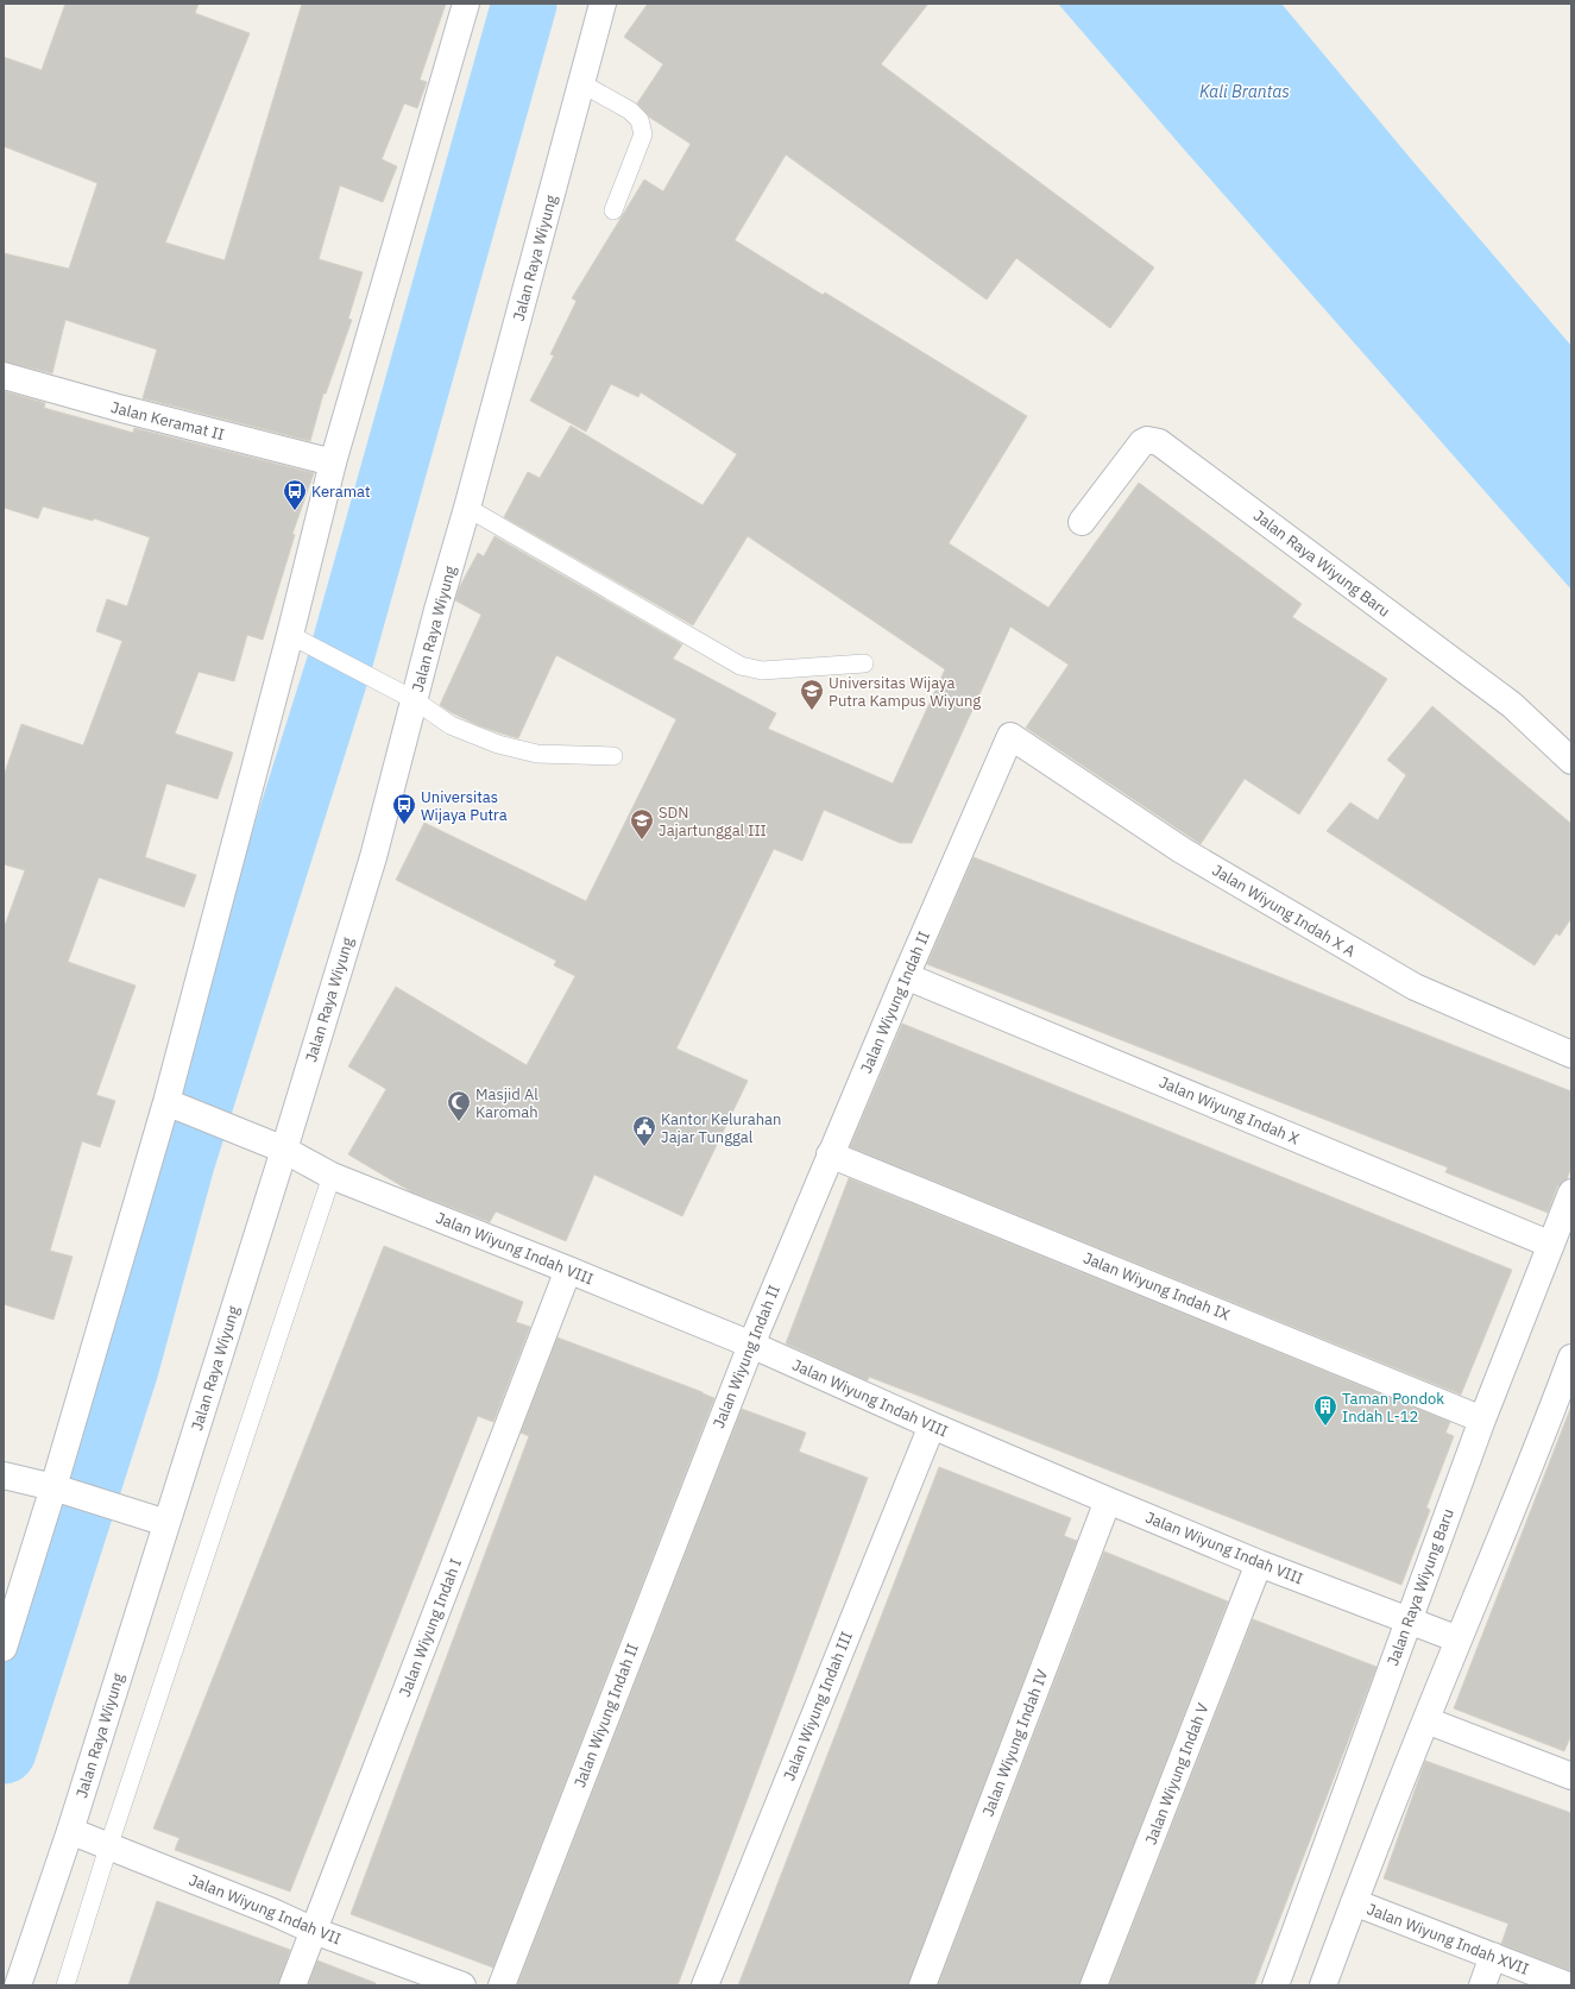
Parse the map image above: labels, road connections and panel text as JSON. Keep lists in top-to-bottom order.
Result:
{
  "streets": {
    "street": [
      "Jalan Raya Wiyung",
      "Jalan Keramat II",
      "Jalan Raya Wiyung Baru",
      "Jalan Wiyung Indah X A",
      "Jalan Wiyung Indah II",
      "Jalan Wiyung Indah X",
      "Jalan Wiyung Indah VIII",
      "Jalan Wiyung Indah IX",
      "Jalan Wiyung Indah I",
      "Jalan Wiyung Indah III",
      "Jalan Wiyung Indah IV",
      "Jalan Wiyung Indah V",
      "Jalan Wiyung Indah VII",
      "Jalan Wiyung Indah XVII"
    ]
  },
  "crossings": [
    ["Jalan Raya Wiyung", "Jalan Wiyung Indah VIII"],
    ["Jalan Raya Wiyung", "Jalan Wiyung Indah VII"],
    ["Jalan Raya Wiyung Baru", "Jalan Wiyung Indah X"],
    ["Jalan Raya Wiyung Baru", "Jalan Wiyung Indah VIII"],
    ["Jalan Raya Wiyung Baru", "Jalan Wiyung Indah IX"],
    ["Jalan Wiyung Indah X A", "Jalan Wiyung Indah II"],
    ["Jalan Wiyung Indah II", "Jalan Wiyung Indah X"],
    ["Jalan Wiyung Indah II", "Jalan Wiyung Indah VIII"],
    ["Jalan Wiyung Indah II", "Jalan Wiyung Indah IX"],
    ["Jalan Wiyung Indah VIII", "Jalan Wiyung Indah I"],
    ["Jalan Wiyung Indah VIII", "Jalan Wiyung Indah III"],
    ["Jalan Wiyung Indah VIII", "Jalan Wiyung Indah IV"],
    ["Jalan Wiyung Indah VIII", "Jalan Wiyung Indah V"],
    ["Jalan Wiyung Indah I", "Jalan Wiyung Indah VII"]
  ],
  "water": ["Kali Brantas"],
  "places": {
    "bus stop": ["Keramat", "Universitas Wijaya Putra"],
    "school or university": ["Universitas Wijaya Putra Kampus Wiyung", "SDN Jajartunggal III"],
    "mosque": ["Masjid Al Karomah"],
    "public building": ["Kantor Kelurahan Jajar Tunggal"],
    "building": ["Taman Pondok Indah L-12"]
  }
}
